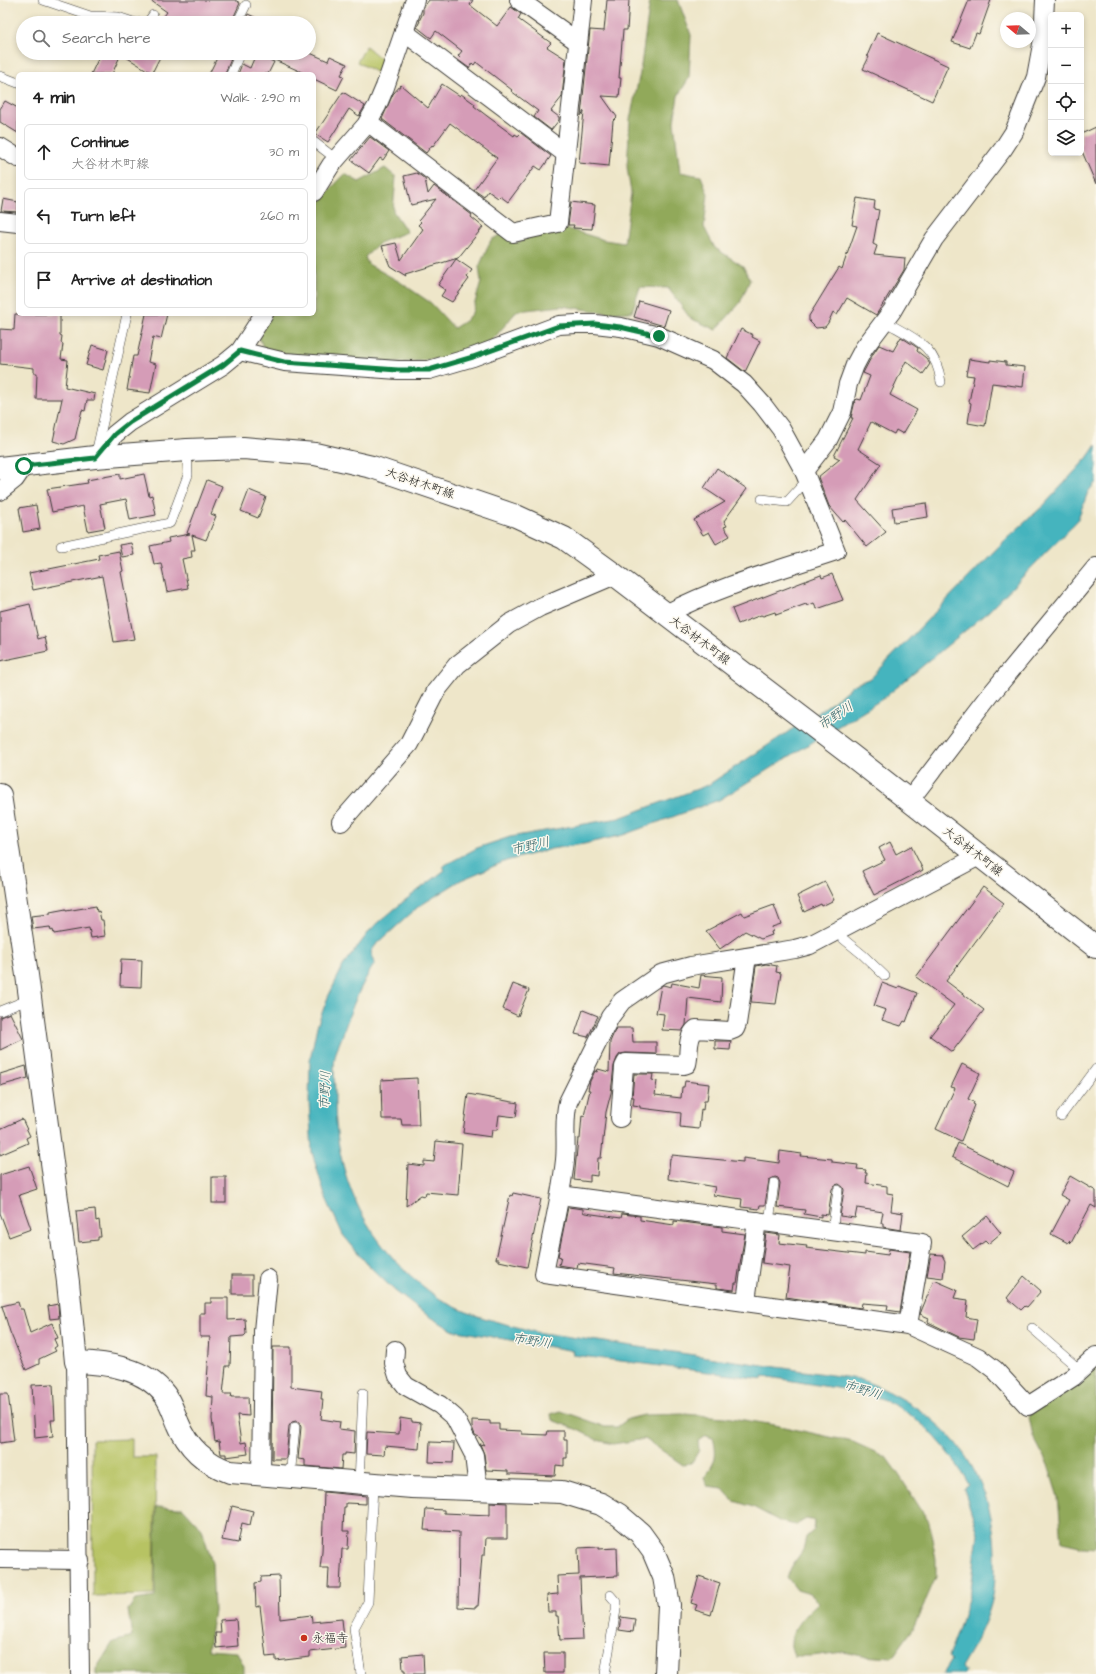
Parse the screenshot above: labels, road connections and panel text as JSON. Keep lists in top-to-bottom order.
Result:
{
  "streets": {
    "street": ["大谷材木町線"]
  },
  "water": ["市野川"],
  "places": ["永福寺"],
  "north": "left",
  "page": {
    "map_buttons": ["+", "−"],
    "search": "Search here",
    "heading": ["4 min", "Walk · 290 m"],
    "list": [
      ["Continue", "大谷材木町線", "30 m"],
      ["Turn left", "260 m"],
      "Arrive at destination"
    ]
  }
}
